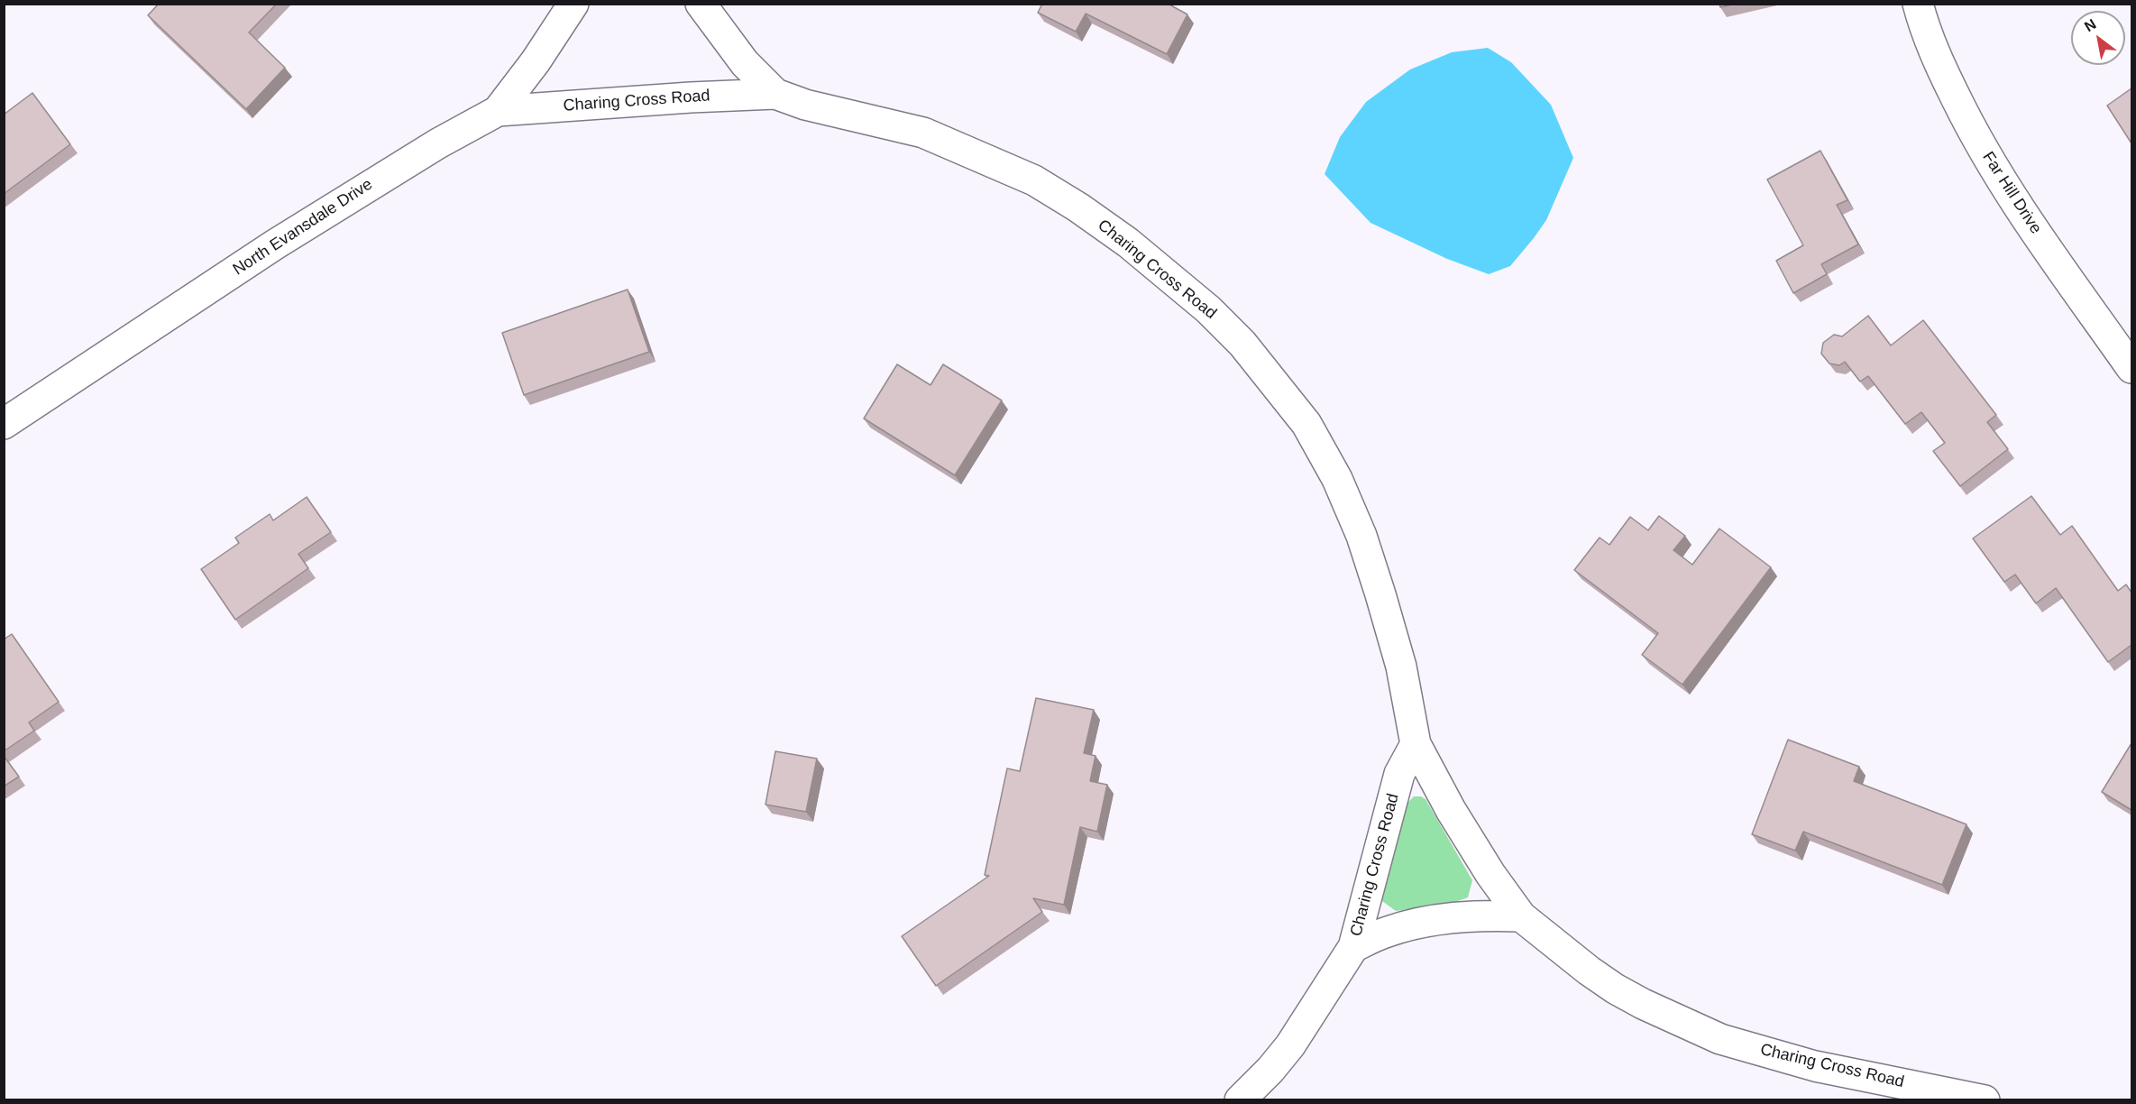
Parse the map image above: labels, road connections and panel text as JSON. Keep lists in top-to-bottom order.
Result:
{
  "streets": {
    "street": ["Charing Cross Road", "Far Hill Drive", "North Evansdale Drive"]
  },
  "crossings": [
    ["Charing Cross Road", "North Evansdale Drive"]
  ],
  "north": "top left"
}
